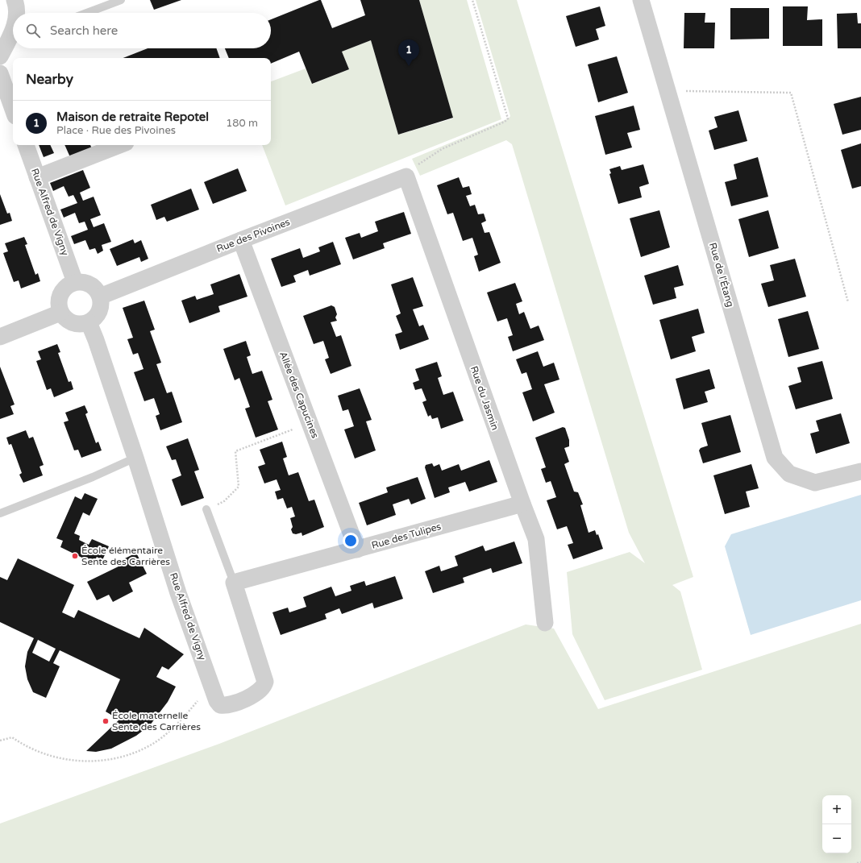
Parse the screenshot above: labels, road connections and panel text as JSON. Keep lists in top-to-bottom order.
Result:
{
  "streets": {
    "street": [
      "Rue Alfred de Vigny",
      "Rue des Pivoines",
      "Rue de l'Étang",
      "Allée des Capucines",
      "Rue du Jasmin",
      "Rue des Tulipes"
    ]
  },
  "crossings": [
    ["Rue Alfred de Vigny", "Rue des Pivoines"],
    ["Rue Alfred de Vigny", "Rue des Tulipes"],
    ["Rue des Pivoines", "Allée des Capucines"],
    ["Rue des Pivoines", "Rue du Jasmin"],
    ["Allée des Capucines", "Rue des Tulipes"],
    ["Rue du Jasmin", "Rue des Tulipes"]
  ],
  "places": ["École élémentaire Sente des Carrières", "École maternelle Sente des Carrières"],
  "page": {
    "search": "Search here",
    "pins": "1",
    "heading": "Nearby",
    "list": [
      {
        "mark": "1",
        "name": "Maison de retraite Repotel",
        "note": "Place · Rue des Pivoines",
        "value": "180 m"
      }
    ],
    "map_buttons": ["+", "−"]
  }
}
